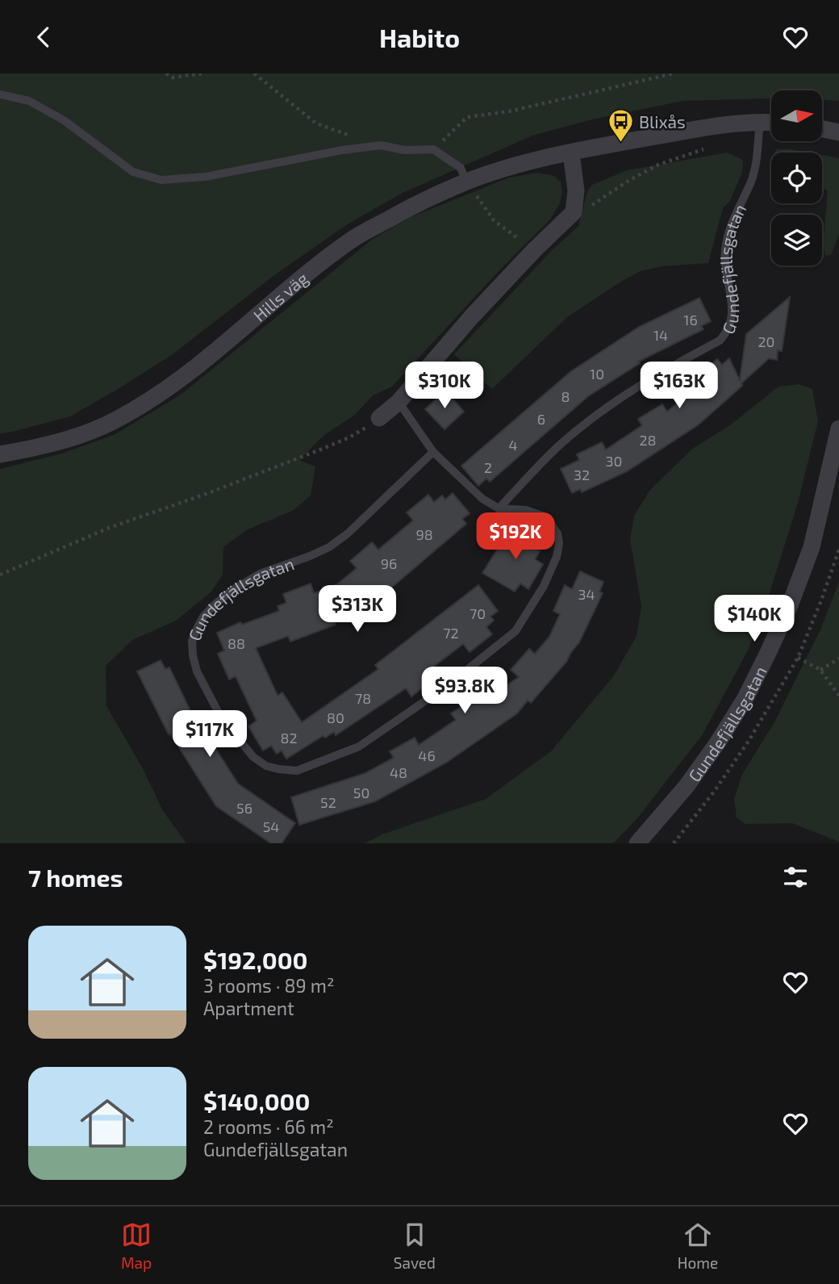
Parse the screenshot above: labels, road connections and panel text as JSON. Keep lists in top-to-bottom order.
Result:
{
  "streets": {
    "street": ["Gundefjällsgatan", "Hills väg"]
  },
  "places": {
    "bus stop": ["Blixås"]
  },
  "house_numbers": [
    "16",
    "14",
    "20",
    "10",
    "8",
    "6",
    "28",
    "4",
    "30",
    "2",
    "32",
    "98",
    "96",
    "34",
    "70",
    "72",
    "88",
    "78",
    "80",
    "82",
    "46",
    "48",
    "50",
    "52",
    "56",
    "54"
  ],
  "north": "right",
  "page": {
    "header": "Habito",
    "price": [
      "$310K",
      "$163K",
      "$192K",
      "$313K",
      "$140K",
      "$93.8K",
      "$117K"
    ],
    "heading": "7 homes",
    "list": [
      {
        "name": "$192,000",
        "note": "3 rooms · 89 m² · Apartment"
      },
      {
        "name": "$140,000",
        "note": "2 rooms · 66 m² · Gundefjällsgatan"
      }
    ],
    "tabs": ["Map", "Saved", "Home"]
  }
}
